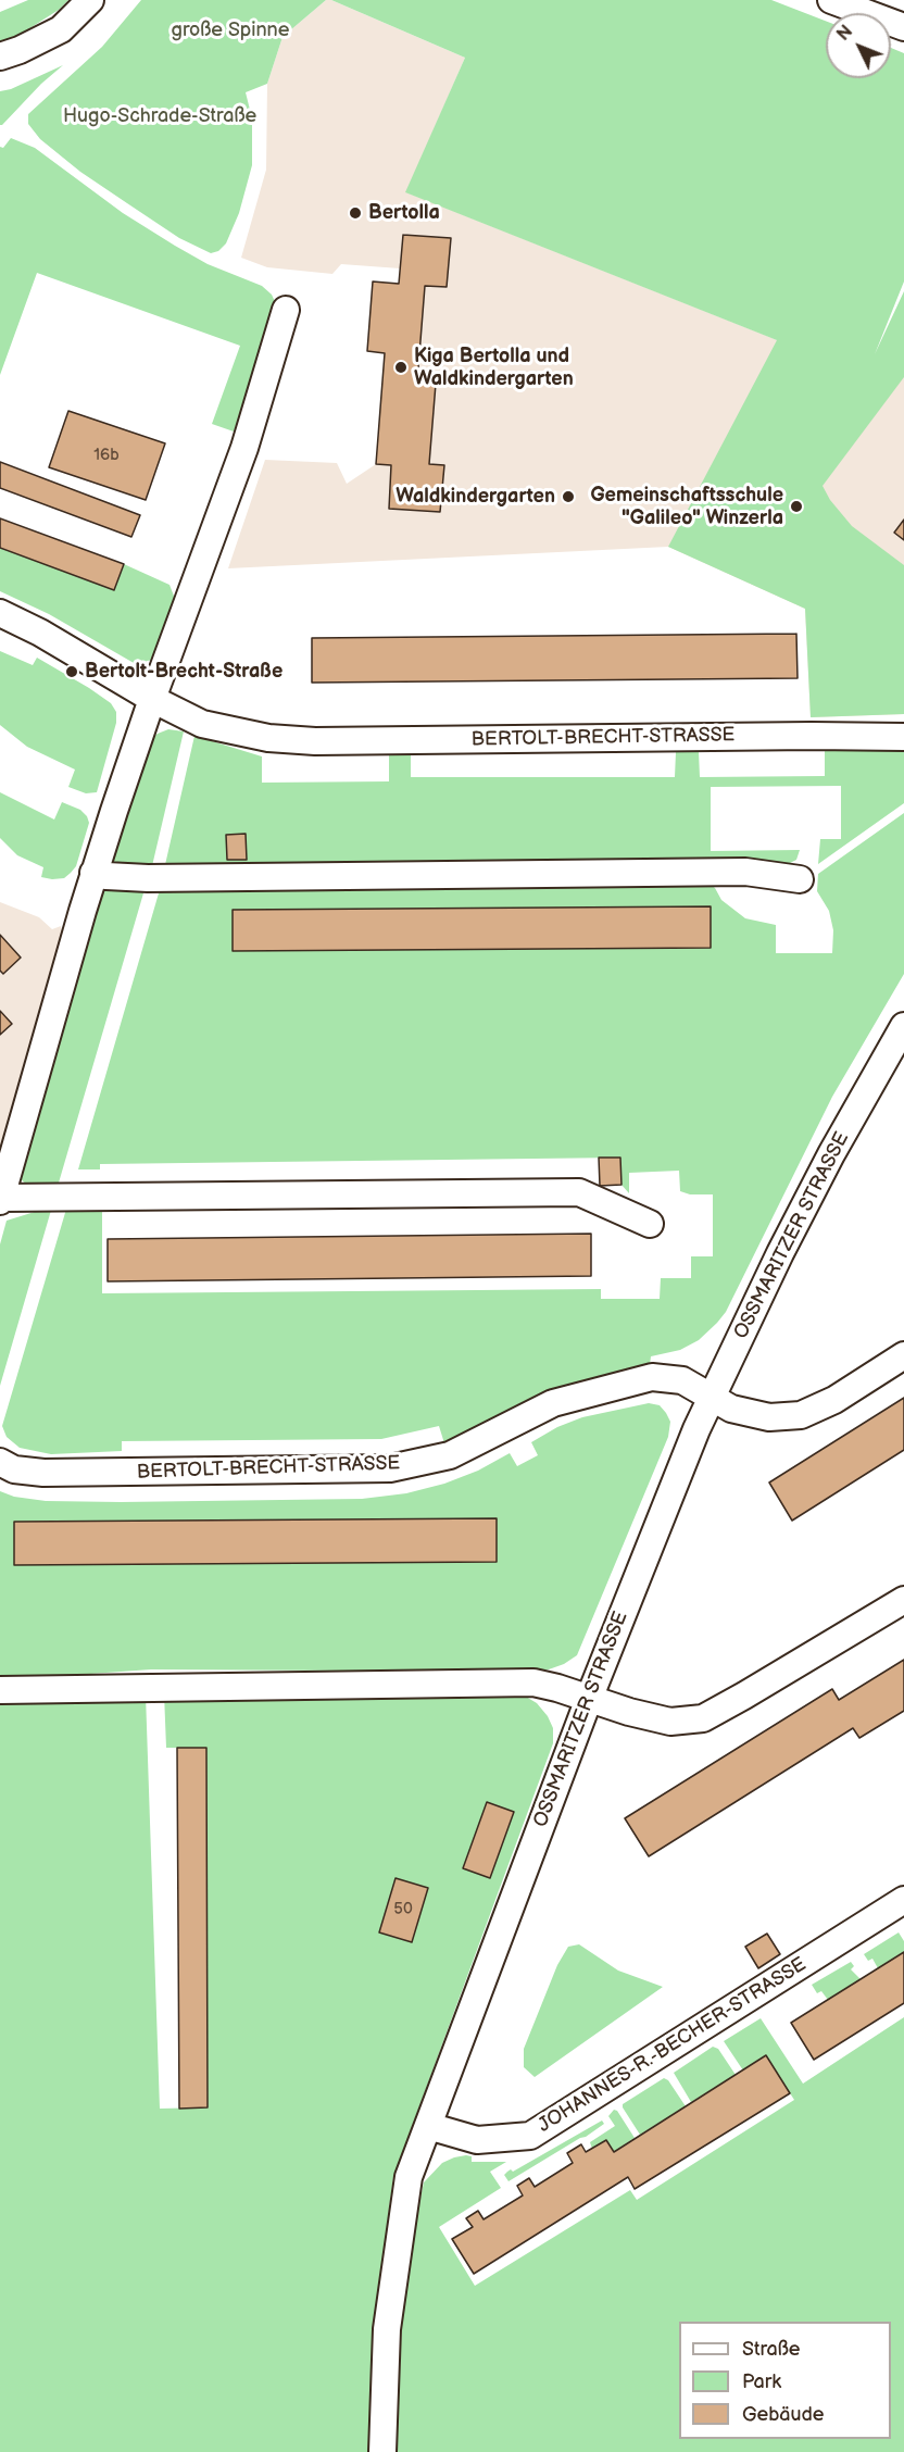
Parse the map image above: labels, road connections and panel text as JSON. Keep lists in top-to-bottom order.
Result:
{
  "streets": {
    "street": ["BERTOLT-BRECHT-STRASSE", "OSSMARITZER STRASSE", "JOHANNES-R.-BECHER-STRASSE"]
  },
  "crossings": [
    ["BERTOLT-BRECHT-STRASSE", "OSSMARITZER STRASSE"],
    ["OSSMARITZER STRASSE", "JOHANNES-R.-BECHER-STRASSE"]
  ],
  "parks": ["große Spinne", "Hugo-Schrade-Straße"],
  "places": [
    "Bertolla",
    "Kiga Bertolla und Waldkindergarten",
    "Waldkindergarten",
    "Gemeinschaftsschule \"Galileo\" Winzerla",
    "Bertolt-Brecht-Straße"
  ],
  "house_numbers": ["16b", "50"],
  "legend": ["Straße", "Park", "Gebäude"],
  "north": "top left"
}
